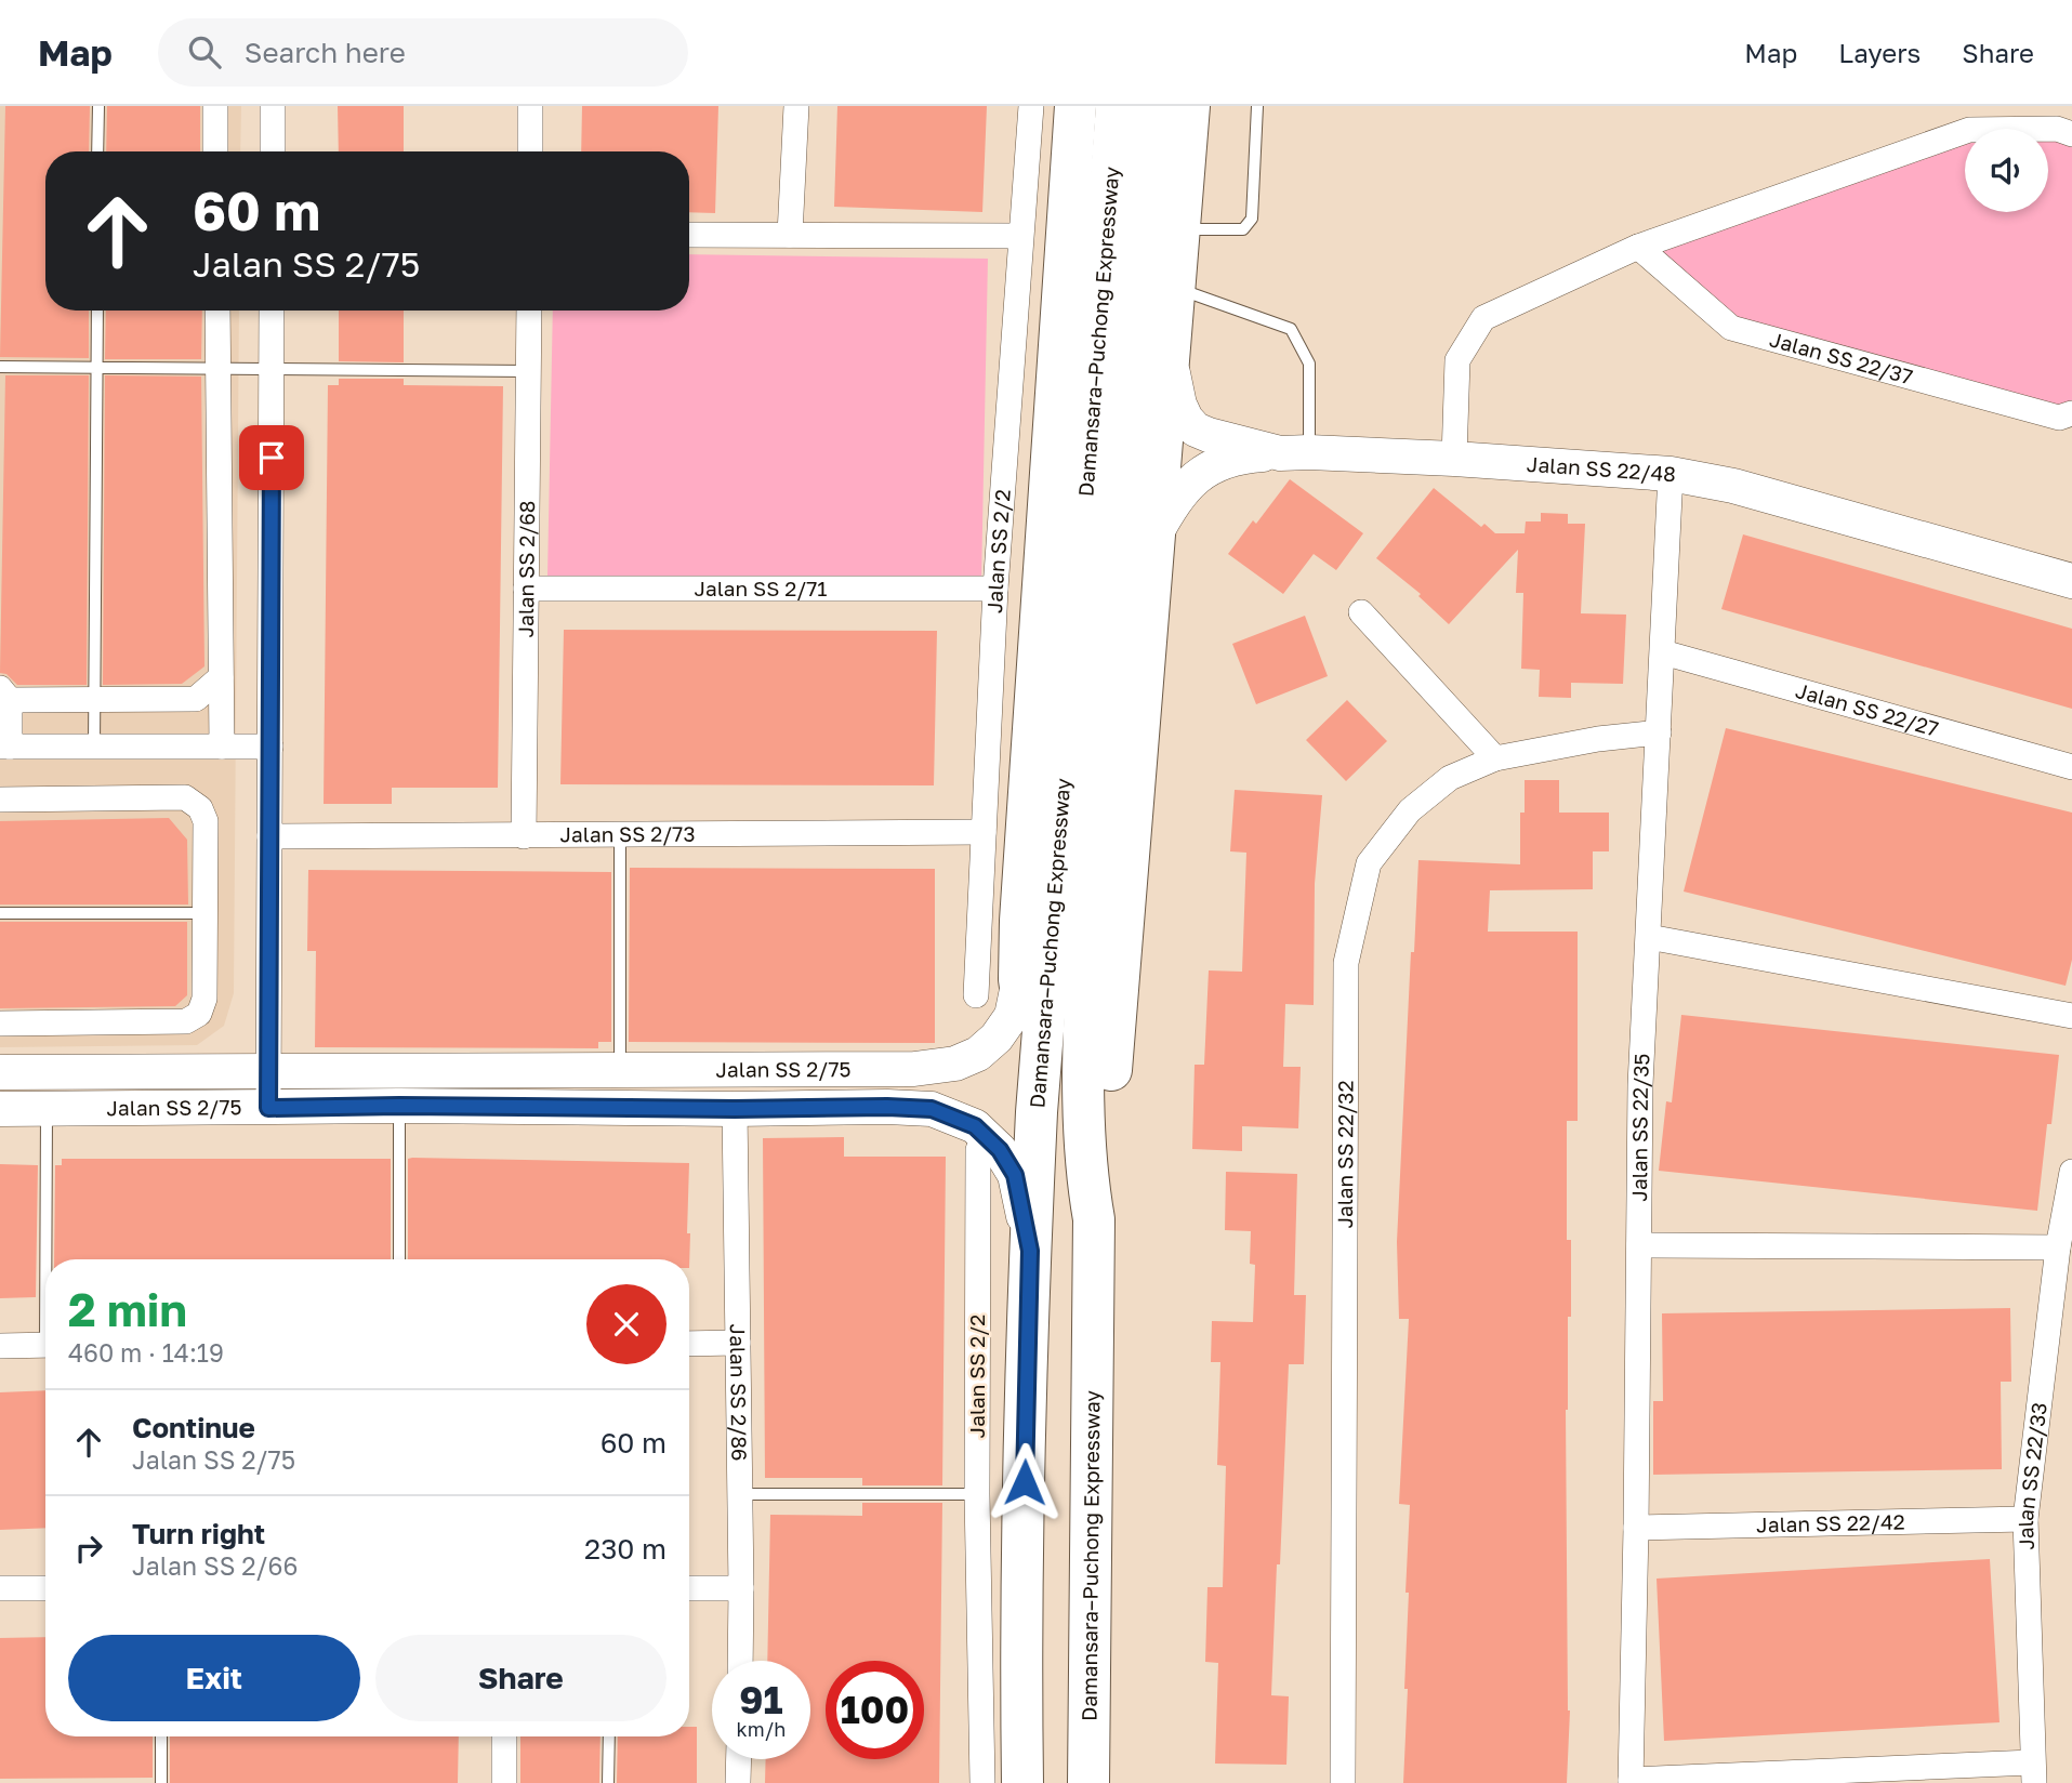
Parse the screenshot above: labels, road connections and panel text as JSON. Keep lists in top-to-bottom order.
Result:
{
  "streets": {
    "highway": ["Damansara–Puchong Expressway"],
    "street": [
      "Jalan SS 22/37",
      "Jalan SS 22/48",
      "Jalan SS 2/2",
      "Jalan SS 2/68",
      "Jalan SS 2/71",
      "Jalan SS 22/27",
      "Jalan SS 2/73",
      "Jalan SS 2/75",
      "Jalan SS 22/35",
      "Jalan SS 22/32",
      "Jalan SS 2/86",
      "Jalan SS 22/33",
      "Jalan SS 22/42"
    ]
  },
  "crossings": [
    ["Damansara–Puchong Expressway", "Jalan SS 2/75"],
    ["Jalan SS 22/48", "Jalan SS 22/35"],
    ["Jalan SS 2/2", "Jalan SS 2/71"],
    ["Jalan SS 2/2", "Jalan SS 2/73"],
    ["Jalan SS 2/68", "Jalan SS 2/71"],
    ["Jalan SS 2/68", "Jalan SS 2/73"],
    ["Jalan SS 22/27", "Jalan SS 22/35"],
    ["Jalan SS 2/75", "Jalan SS 2/86"],
    ["Jalan SS 22/35", "Jalan SS 22/32"],
    ["Jalan SS 22/35", "Jalan SS 22/42"],
    ["Jalan SS 22/33", "Jalan SS 22/42"]
  ],
  "page": {
    "header": "Map",
    "search": "Search here",
    "nav": ["Map", "Layers", "Share"],
    "turn": ["60 m", "Jalan SS 2/75"],
    "heading": ["2 min", "460 m · 14:19"],
    "list": [
      {
        "name": "Continue",
        "note": "Jalan SS 2/75",
        "value": "60 m"
      },
      {
        "name": "Turn right",
        "note": "Jalan SS 2/66",
        "value": "230 m"
      }
    ],
    "buttons": ["Exit", "Share"],
    "speed": "91 km/h",
    "limit": "100"
  }
}
